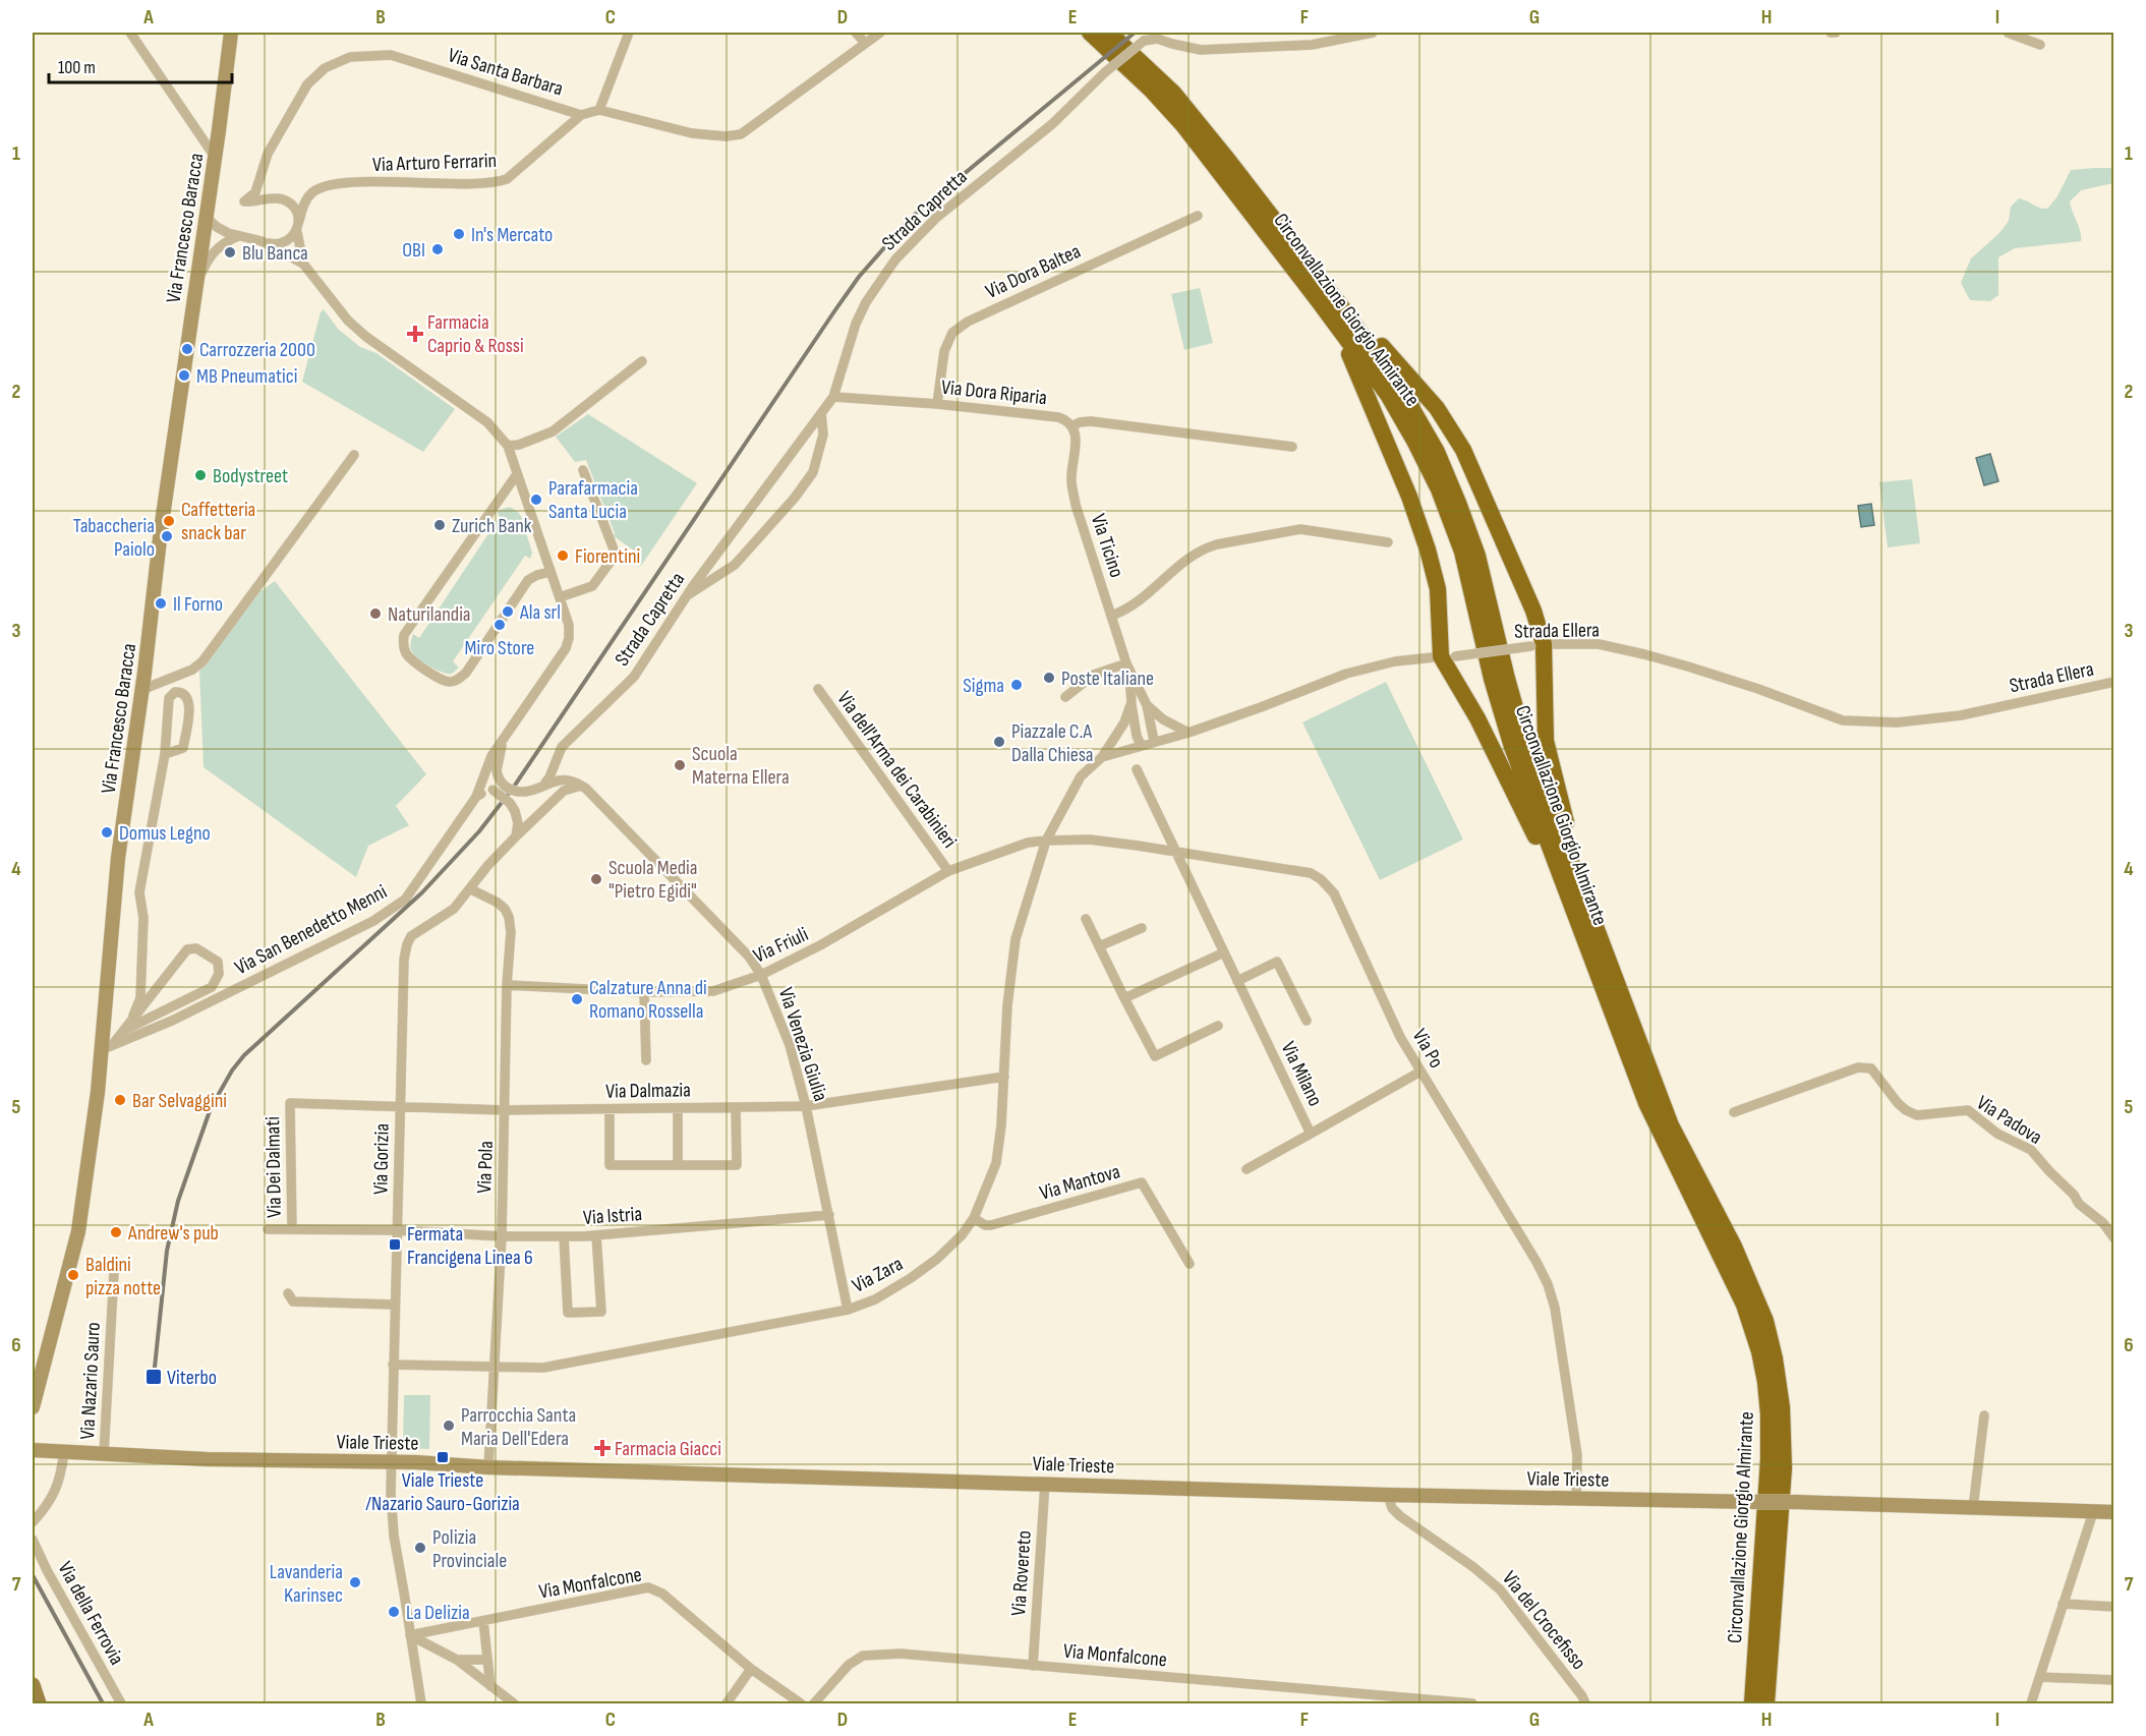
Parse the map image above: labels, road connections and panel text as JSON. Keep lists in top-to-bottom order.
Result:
{
  "streets": {
    "highway": ["Circonvallazione Giorgio Almirante"],
    "main road": ["Via Francesco Baracca", "Viale Trieste"],
    "street": [
      "Via Santa Barbara",
      "Via Arturo Ferrarin",
      "Strada Capretta",
      "Via Dora Baltea",
      "Via Dora Riparia",
      "Via Ticino",
      "Strada Ellera",
      "Via dell'Arma dei Carabinieri",
      "Via San Benedetto Menni",
      "Via Friuli",
      "Via Venezia Giulia",
      "Via Po",
      "Via Milano",
      "Via Dalmazia",
      "Via Padova",
      "Via Gorizia",
      "Via Dei Dalmati",
      "Via Pola",
      "Via Mantova",
      "Via Istria",
      "Via Zara",
      "Via Nazario Sauro",
      "Via Rovereto",
      "Via Monfalcone",
      "Via della Ferrovia",
      "Via del Crocefisso"
    ]
  },
  "crossings": [
    ["Via Santa Barbara", "Via Arturo Ferrarin"],
    ["Strada Capretta", "Via Dora Riparia"],
    ["Via Francesco Baracca", "Via San Benedetto Menni"],
    ["Via Dora Baltea", "Via Dora Riparia"],
    ["Via Dora Riparia", "Via Ticino"],
    ["Strada Ellera", "Via Friuli"],
    ["Strada Ellera", "Via Po"],
    ["Strada Ellera", "Via Zara"],
    ["Via dell'Arma dei Carabinieri", "Via Friuli"],
    ["Via Friuli", "Via Venezia Giulia"],
    ["Via Friuli", "Via Po"],
    ["Via Friuli", "Via Pola"],
    ["Via Friuli", "Via Zara"],
    ["Via Venezia Giulia", "Via Dalmazia"],
    ["Via Venezia Giulia", "Via Gorizia"],
    ["Via Venezia Giulia", "Via Istria"],
    ["Via Venezia Giulia", "Via Zara"],
    ["Via Po", "Via Milano"],
    ["Via Po", "Via Zara"],
    ["Via Po", "Viale Trieste"],
    ["Via Dalmazia", "Via Gorizia"],
    ["Via Dalmazia", "Via Dei Dalmati"],
    ["Via Dalmazia", "Via Pola"],
    ["Via Dalmazia", "Via Zara"],
    ["Via Gorizia", "Via Pola"],
    ["Via Gorizia", "Via Istria"],
    ["Via Gorizia", "Via Zara"],
    ["Via Gorizia", "Viale Trieste"],
    ["Via Gorizia", "Via Monfalcone"],
    ["Via Dei Dalmati", "Via Istria"],
    ["Via Pola", "Via Istria"],
    ["Via Pola", "Via Zara"],
    ["Via Pola", "Viale Trieste"],
    ["Via Mantova", "Via Zara"],
    ["Via Nazario Sauro", "Viale Trieste"],
    ["Viale Trieste", "Via Rovereto"],
    ["Viale Trieste", "Via del Crocefisso"],
    ["Via Rovereto", "Via Monfalcone"]
  ],
  "places": {
    "other": [
      "In's Mercato",
      "OBI",
      "Blu Banca",
      "Carrozzeria 2000",
      "MB Pneumatici",
      "Bodystreet",
      "Parafarmacia Santa Lucia",
      "Caffetteria snack bar",
      "Zurich Bank",
      "Tabaccheria Paiolo",
      "Fiorentini",
      "Il Forno",
      "Ala srl",
      "Naturilandia",
      "Miro Store",
      "Poste Italiane",
      "Sigma",
      "Piazzale C.A Dalla Chiesa",
      "Scuola Materna Ellera",
      "Domus Legno",
      "Scuola Media \"Pietro Egidi\"",
      "Calzature Anna di Romano Rossella",
      "Bar Selvaggini",
      "Andrew's pub",
      "Baldini pizza notte",
      "Parrocchia Santa Maria Dell'Edera",
      "Polizia Provinciale",
      "Lavanderia Karinsec",
      "La Delizia"
    ],
    "health": ["Farmacia Caprio & Rossi", "Farmacia Giacci"],
    "transit": ["Fermata Francigena Linea 6", "Viterbo", "Viale Trieste /Nazario Sauro-Gorizia"]
  },
  "scale_bar": "100 m",
  "grid": {
    "columns": [
      "A",
      "B",
      "C",
      "D",
      "E",
      "F",
      "G",
      "H",
      "I"
    ],
    "rows": [
      "1",
      "2",
      "3",
      "4",
      "5",
      "6",
      "7"
    ]
  }
}
